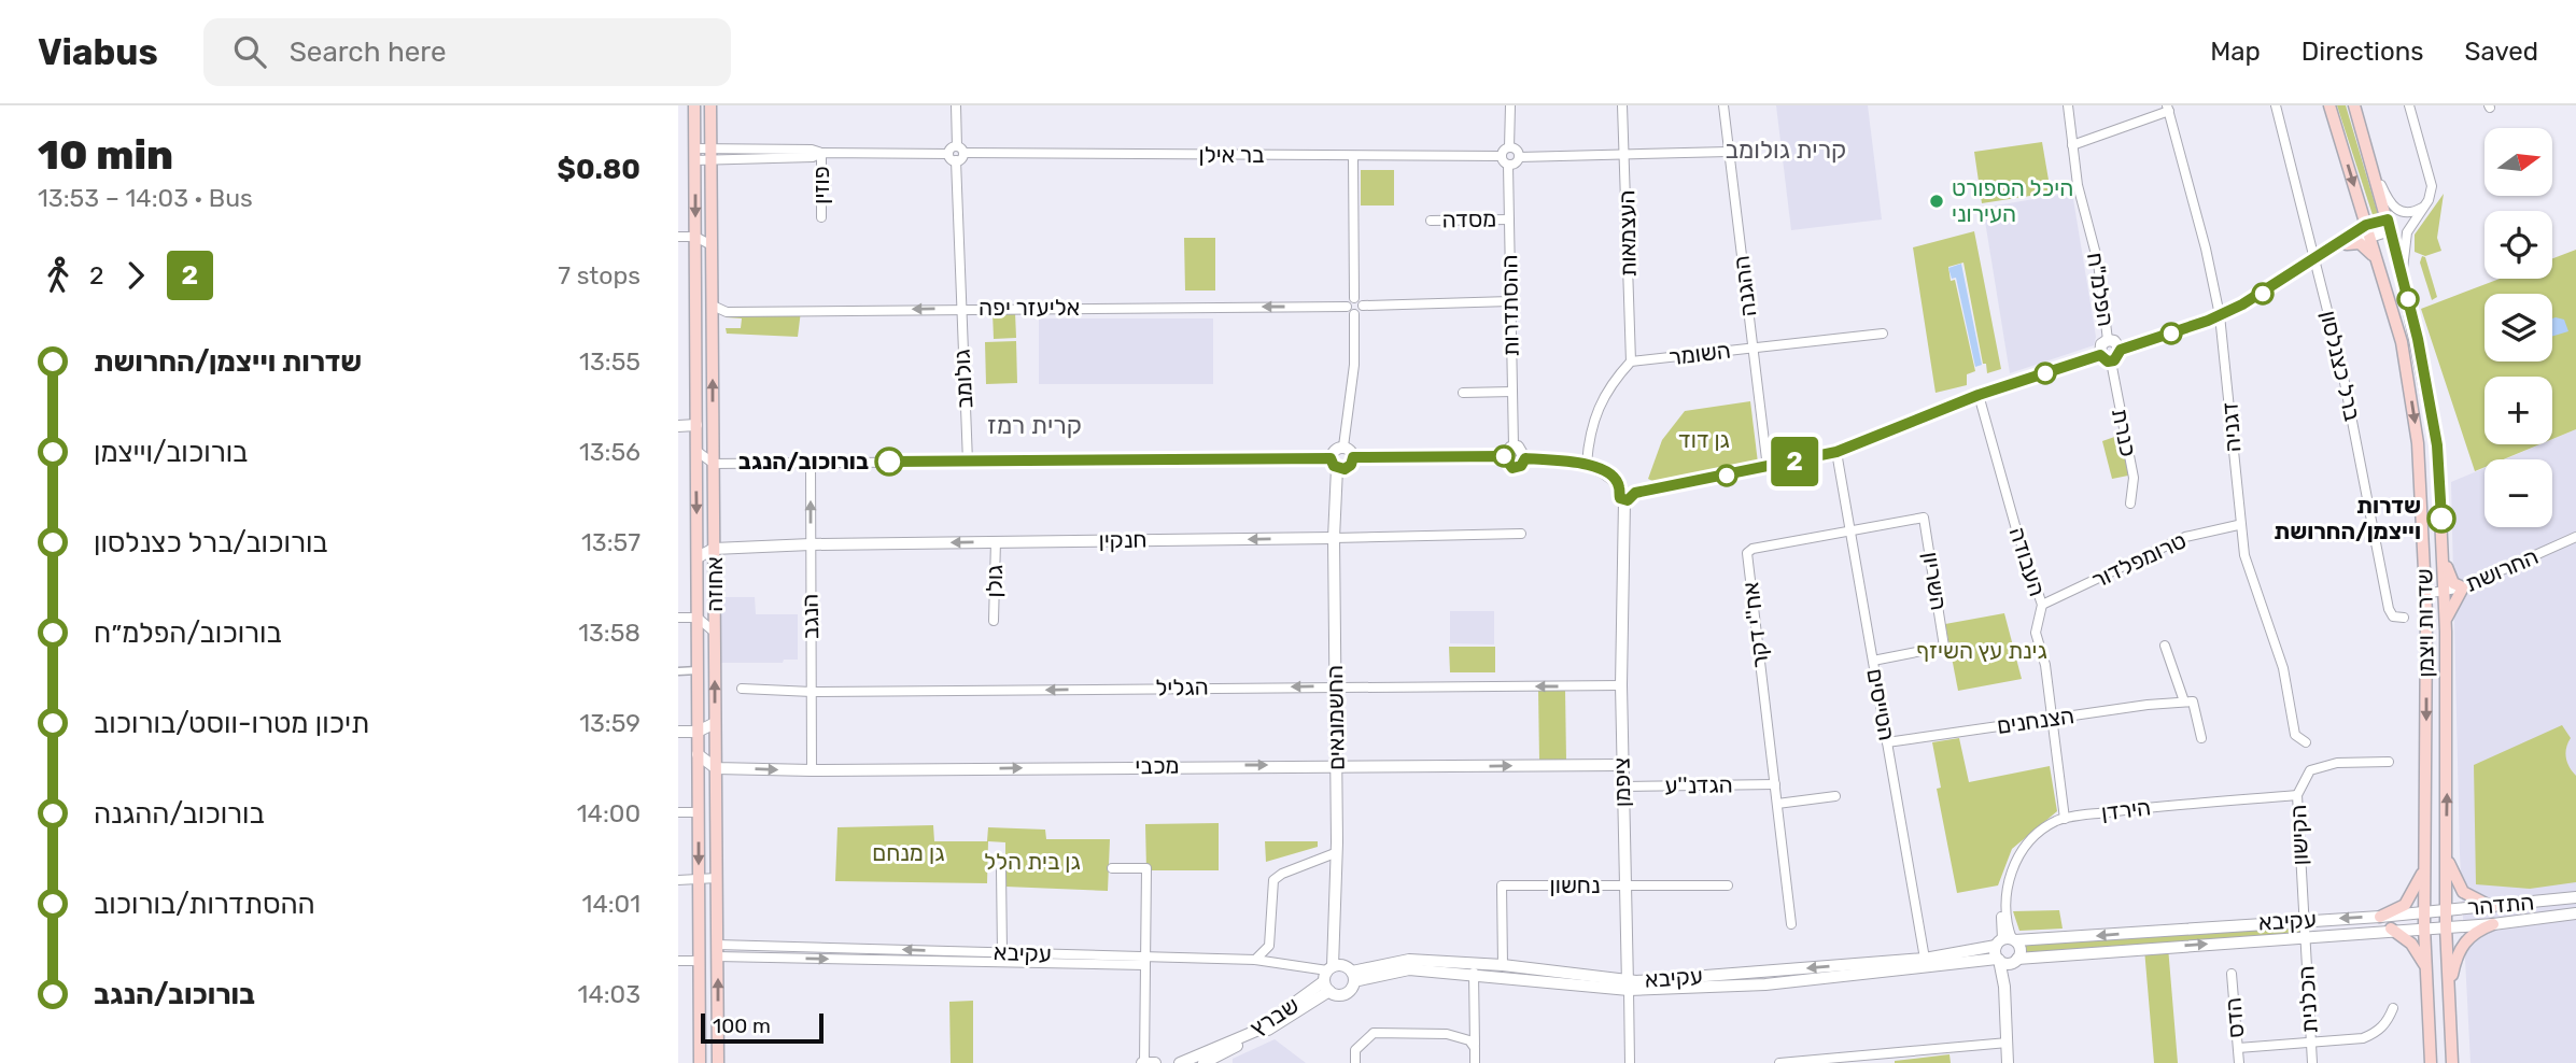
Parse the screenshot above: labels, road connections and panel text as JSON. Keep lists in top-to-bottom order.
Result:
{
  "streets": {
    "main road": ["אחוזה", "שדרות ויצמן"],
    "street": [
      "בר אילן",
      "פוזין",
      "מסדה",
      "העצמאות",
      "ההגנה",
      "הפלמ\"ח",
      "ההסתדרות",
      "אליעזר יפה",
      "השומר",
      "ברל כצנלסון",
      "גולומב",
      "דגניה",
      "כנרת",
      "חנקין",
      "טרומפלדור",
      "העבודה",
      "החרושת",
      "גולן",
      "השריון",
      "הנגב",
      "אח''י דקר",
      "הגליל",
      "הטייסים",
      "החשמונאים",
      "הצנחנים",
      "מכבי",
      "ציפמן",
      "הגדנ''ע",
      "הירדן",
      "הקישון",
      "נחשון",
      "התדהר",
      "עקיבא",
      "הכלנית",
      "שברץ",
      "הדס"
    ]
  },
  "crossings": [
    ["בר אילן", "ההסתדרות"],
    ["מסדה", "ההסתדרות"],
    ["העצמאות", "השומר"],
    ["ההגנה", "השומר"],
    ["הפלמ\"ח", "כנרת"],
    ["אליעזר יפה", "גולומב"],
    ["אליעזר יפה", "אחוזה"],
    ["דגניה", "טרומפלדור"],
    ["חנקין", "גולן"],
    ["חנקין", "אחוזה"],
    ["חנקין", "הנגב"],
    ["חנקין", "החשמונאים"],
    ["טרומפלדור", "העבודה"],
    ["העבודה", "הצנחנים"],
    ["העבודה", "הירדן"],
    ["החרושת", "שדרות ויצמן"],
    ["השריון", "אח''י דקר"],
    ["השריון", "הטייסים"],
    ["אחוזה", "מכבי"],
    ["אחוזה", "עקיבא"],
    ["הנגב", "הגליל"],
    ["הנגב", "מכבי"],
    ["שדרות ויצמן", "התדהר"],
    ["שדרות ויצמן", "עקיבא"],
    ["אח''י דקר", "הטייסים"],
    ["אח''י דקר", "הגדנ''ע"],
    ["הגליל", "החשמונאים"],
    ["הגליל", "ציפמן"],
    ["הטייסים", "הצנחנים"],
    ["הטייסים", "עקיבא"],
    ["החשמונאים", "מכבי"],
    ["החשמונאים", "עקיבא"],
    ["החשמונאים", "שברץ"],
    ["מכבי", "ציפמן"],
    ["ציפמן", "הגדנ''ע"],
    ["ציפמן", "נחשון"],
    ["ציפמן", "עקיבא"],
    ["הירדן", "הקישון"],
    ["הירדן", "עקיבא"],
    ["הקישון", "עקיבא"],
    ["הקישון", "הכלנית"],
    ["נחשון", "עקיבא"],
    ["התדהר", "עקיבא"],
    ["עקיבא", "הכלנית"],
    ["עקיבא", "שברץ"]
  ],
  "one_way": ["אליעזר יפה", "הגליל", "מכבי"],
  "districts": ["קרית גולומב", "קרית רמז"],
  "parks": [
    "גן דוד",
    "גינת עץ השיזף",
    "גן מנחם",
    "גן בית הלל"
  ],
  "places": ["היכל הספורט העירוני", "בורוכוב/הנגב", "שדרות וייצמן/החרושת"],
  "lines": ["bus line 2"],
  "scale_bar": "100 m",
  "north": "right",
  "page": {
    "header": "Viabus",
    "search": "Search here",
    "nav": ["Map", "Directions", "Saved"],
    "heading": ["10 min", "13:53 – 14:03 · Bus", "$0.80"],
    "on_map": "2",
    "map_buttons": ["+", "−"],
    "legs": ["2", "2", "7 stops"],
    "list": [
      {
        "name": "שדרות וייצמן/החרושת",
        "value": "13:55"
      },
      {
        "name": "בורוכוב/וייצמן",
        "value": "13:56"
      },
      {
        "name": "בורוכוב/ברל כצנלסון",
        "value": "13:57"
      },
      {
        "name": "בורוכוב/הפלמ״ח",
        "value": "13:58"
      },
      {
        "name": "תיכון מטרו-ווסט/בורוכוב",
        "value": "13:59"
      },
      {
        "name": "בורוכוב/ההגנה",
        "value": "14:00"
      },
      {
        "name": "ההסתדרות/בורוכוב",
        "value": "14:01"
      },
      {
        "name": "בורוכוב/הנגב",
        "value": "14:03"
      }
    ],
    "scale": "100 m"
  }
}
